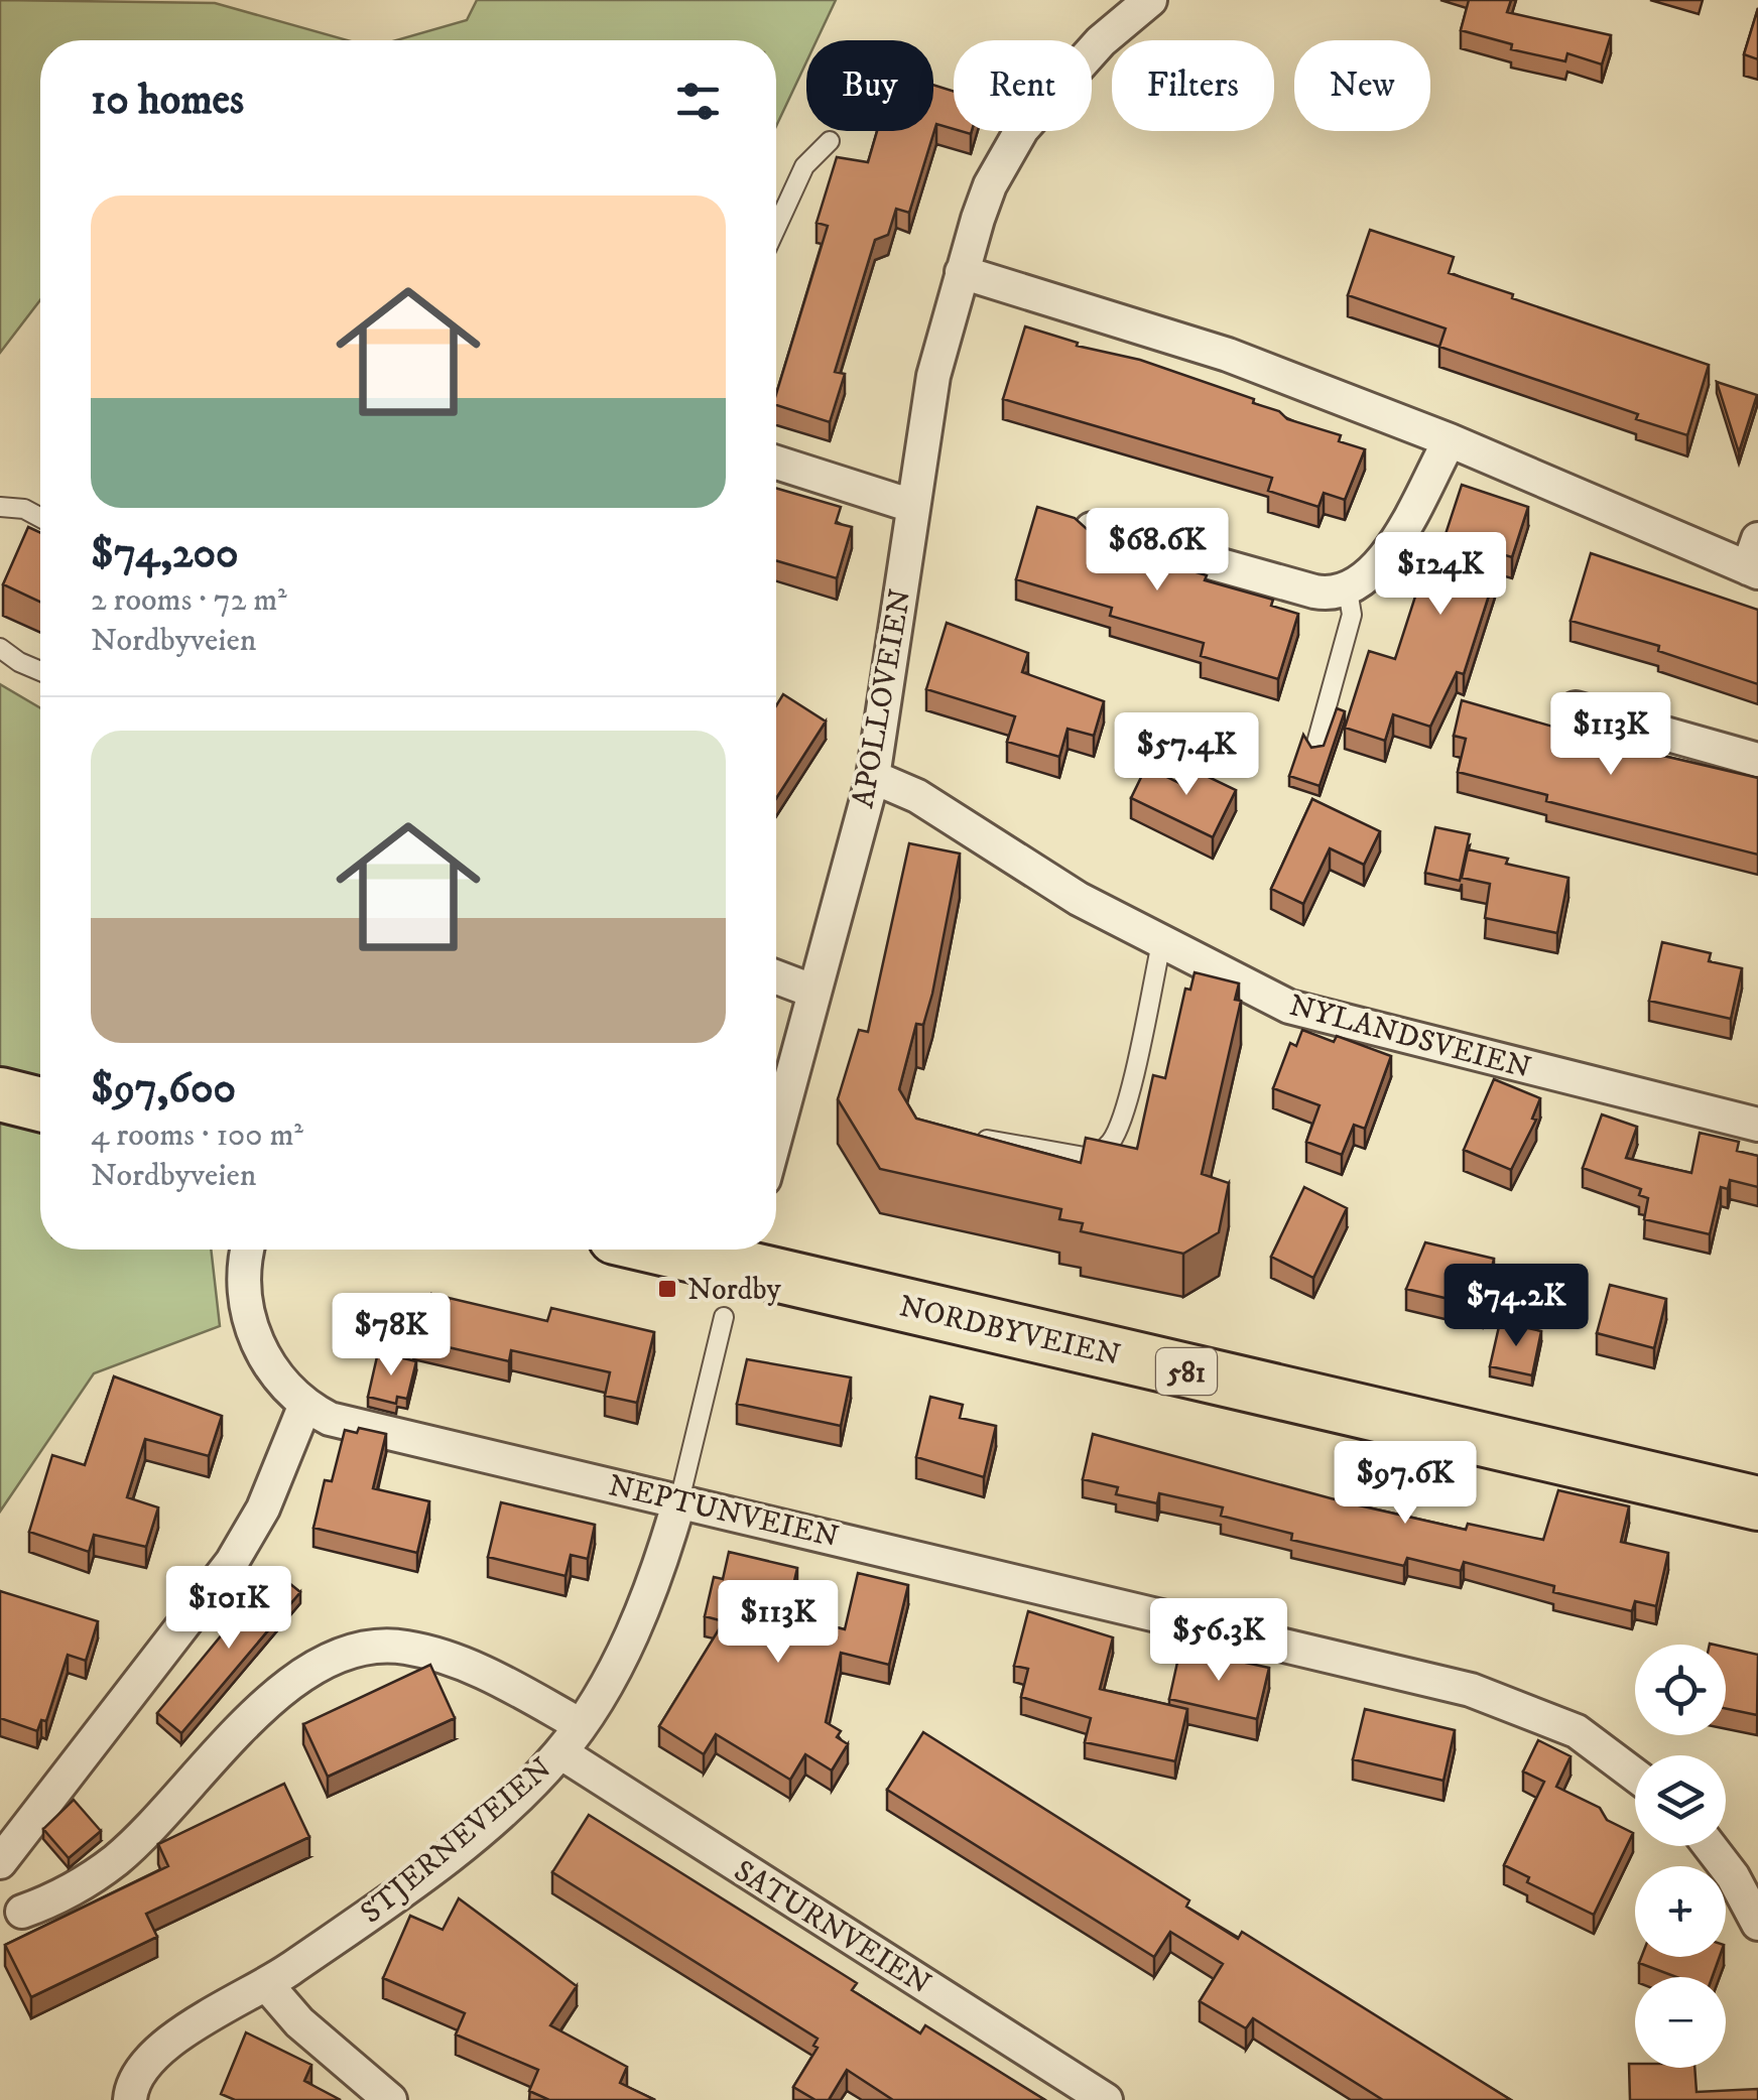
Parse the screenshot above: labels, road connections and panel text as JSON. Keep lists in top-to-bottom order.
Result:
{
  "streets": {
    "main road": ["NORDBYVEIEN", "581"],
    "street": [
      "APOLLOVEIEN",
      "NYLANDSVEIEN",
      "NEPTUNVEIEN",
      "STJERNEVEIEN",
      "SATURNVEIEN"
    ]
  },
  "crossings": [
    ["APOLLOVEIEN", "NYLANDSVEIEN"],
    ["NEPTUNVEIEN", "STJERNEVEIEN"],
    ["STJERNEVEIEN", "SATURNVEIEN"]
  ],
  "places": {
    "transit": ["Nordby"]
  },
  "page": {
    "chip": [
      "Buy",
      "Rent",
      "Filters",
      "New"
    ],
    "heading": "10 homes",
    "list": [
      {
        "name": "$74,200",
        "note": "2 rooms · 72 m² · Nordbyveien"
      },
      {
        "name": "$97,600",
        "note": "4 rooms · 100 m² · Nordbyveien"
      }
    ],
    "price": [
      "$68.6K",
      "$124K",
      "$113K",
      "$57.4K",
      "$74.2K",
      "$78K",
      "$97.6K",
      "$101K",
      "$113K",
      "$56.3K"
    ],
    "map_buttons": ["+", "−"]
  }
}
